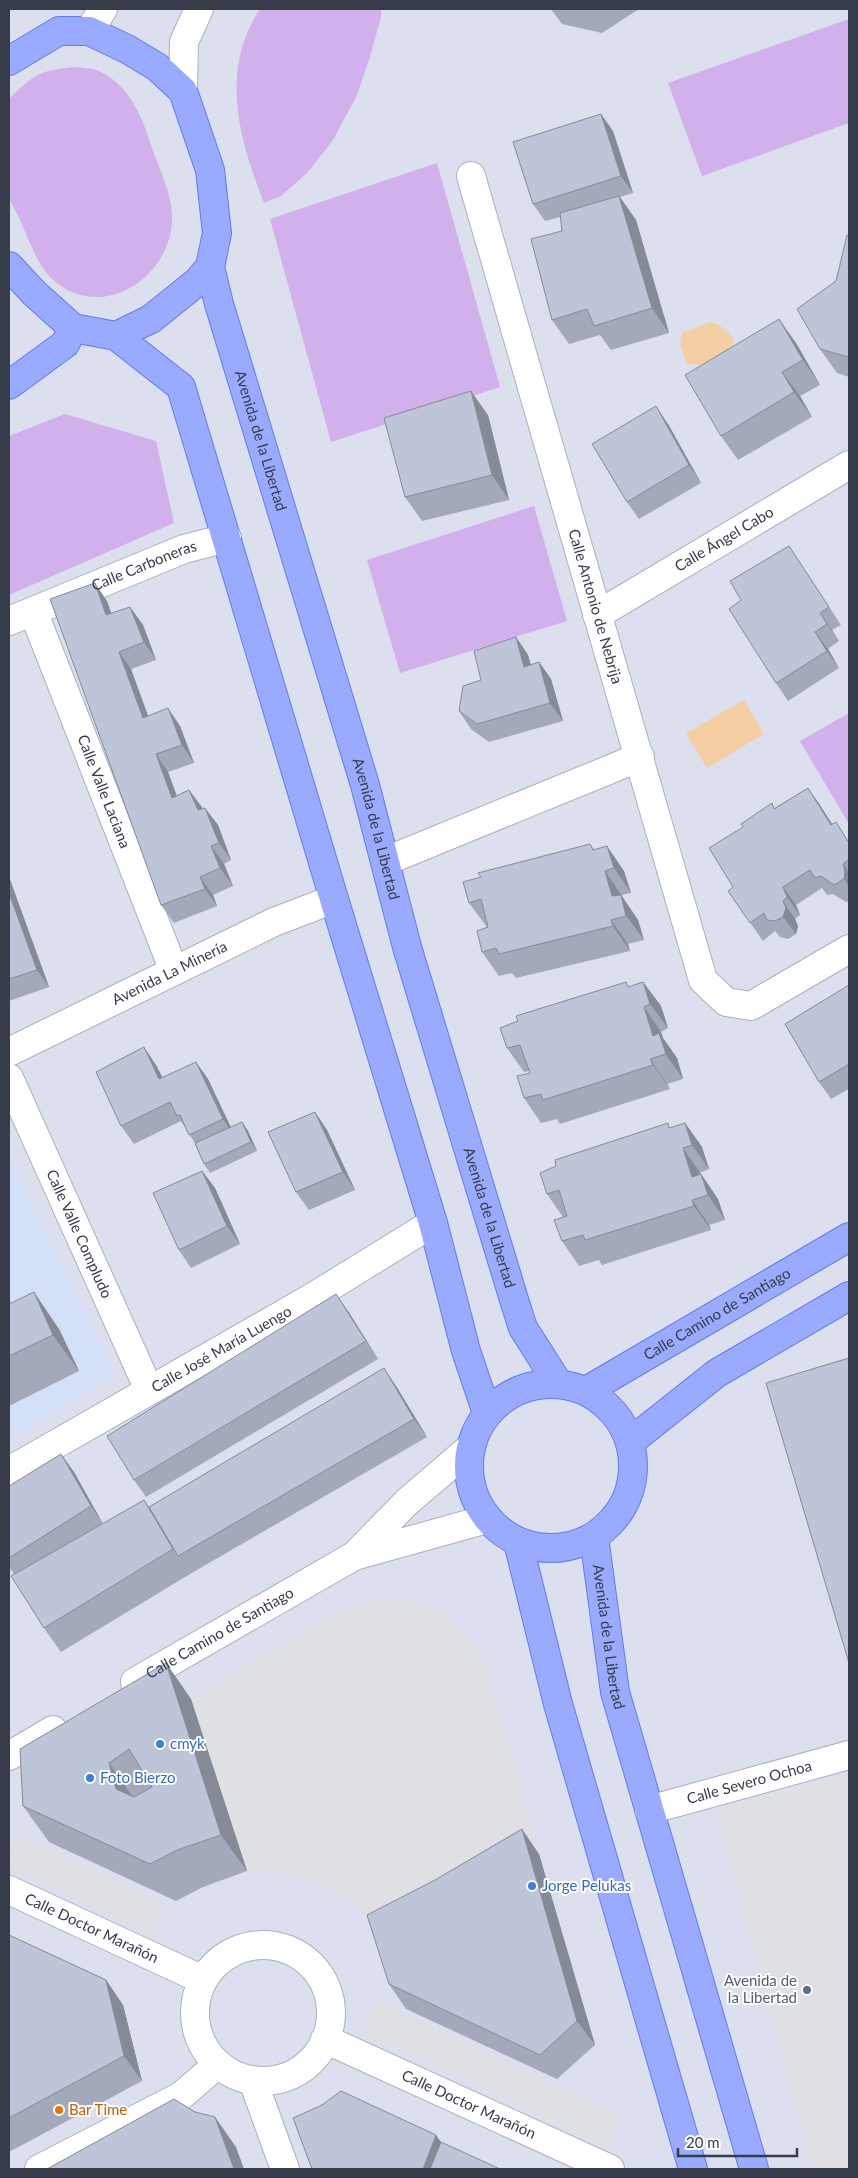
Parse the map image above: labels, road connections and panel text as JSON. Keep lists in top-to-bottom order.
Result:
{
  "streets": {
    "main road": ["Avenida de la Libertad", "Calle Camino de Santiago"],
    "street": [
      "Calle Ángel Cabo",
      "Calle Carboneras",
      "Calle Antonio de Nebrija",
      "Calle Valle Laciana",
      "Avenida La Minería",
      "Calle Valle Compludo",
      "Calle José María Luengo",
      "Calle Severo Ochoa",
      "Calle Doctor Marañón"
    ]
  },
  "crossings": [
    ["Avenida de la Libertad", "Calle Camino de Santiago"],
    ["Avenida de la Libertad", "Calle Severo Ochoa"],
    ["Calle Ángel Cabo", "Calle Antonio de Nebrija"],
    ["Calle Carboneras", "Calle Valle Laciana"],
    ["Calle Valle Laciana", "Avenida La Minería"],
    ["Calle Valle Compludo", "Calle José María Luengo"]
  ],
  "places": [
    "cmyk",
    "Foto Bierzo",
    "Jorge Pelukas",
    "Avenida de la Libertad",
    "Bar Time"
  ],
  "scale_bar": "20 m"
}
